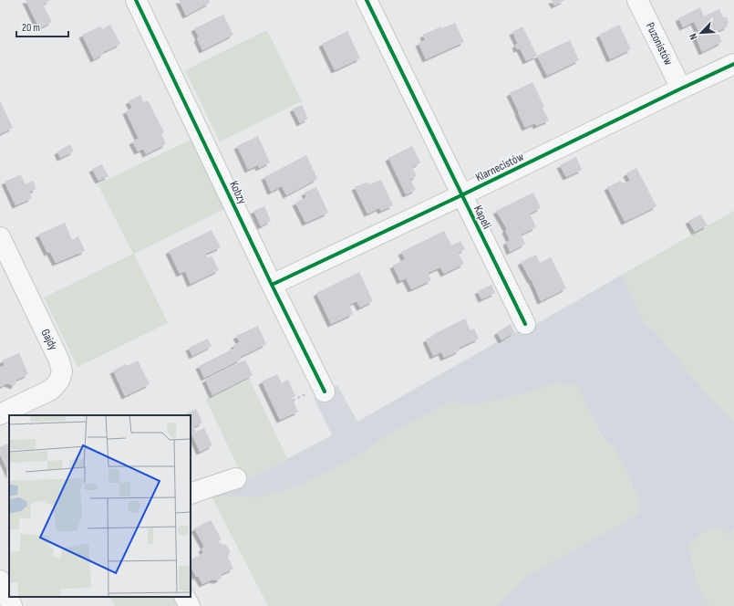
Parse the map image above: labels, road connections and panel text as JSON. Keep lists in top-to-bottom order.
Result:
{
  "streets": {
    "street": [
      "Puzonistów",
      "Klarnecistów",
      "Kobzy",
      "Kapeli",
      "Gajdy"
    ]
  },
  "crossings": [
    ["Puzonistów", "Klarnecistów"],
    ["Klarnecistów", "Kobzy"],
    ["Klarnecistów", "Kapeli"]
  ],
  "scale_bar": "20 m",
  "north": "bottom left"
}
